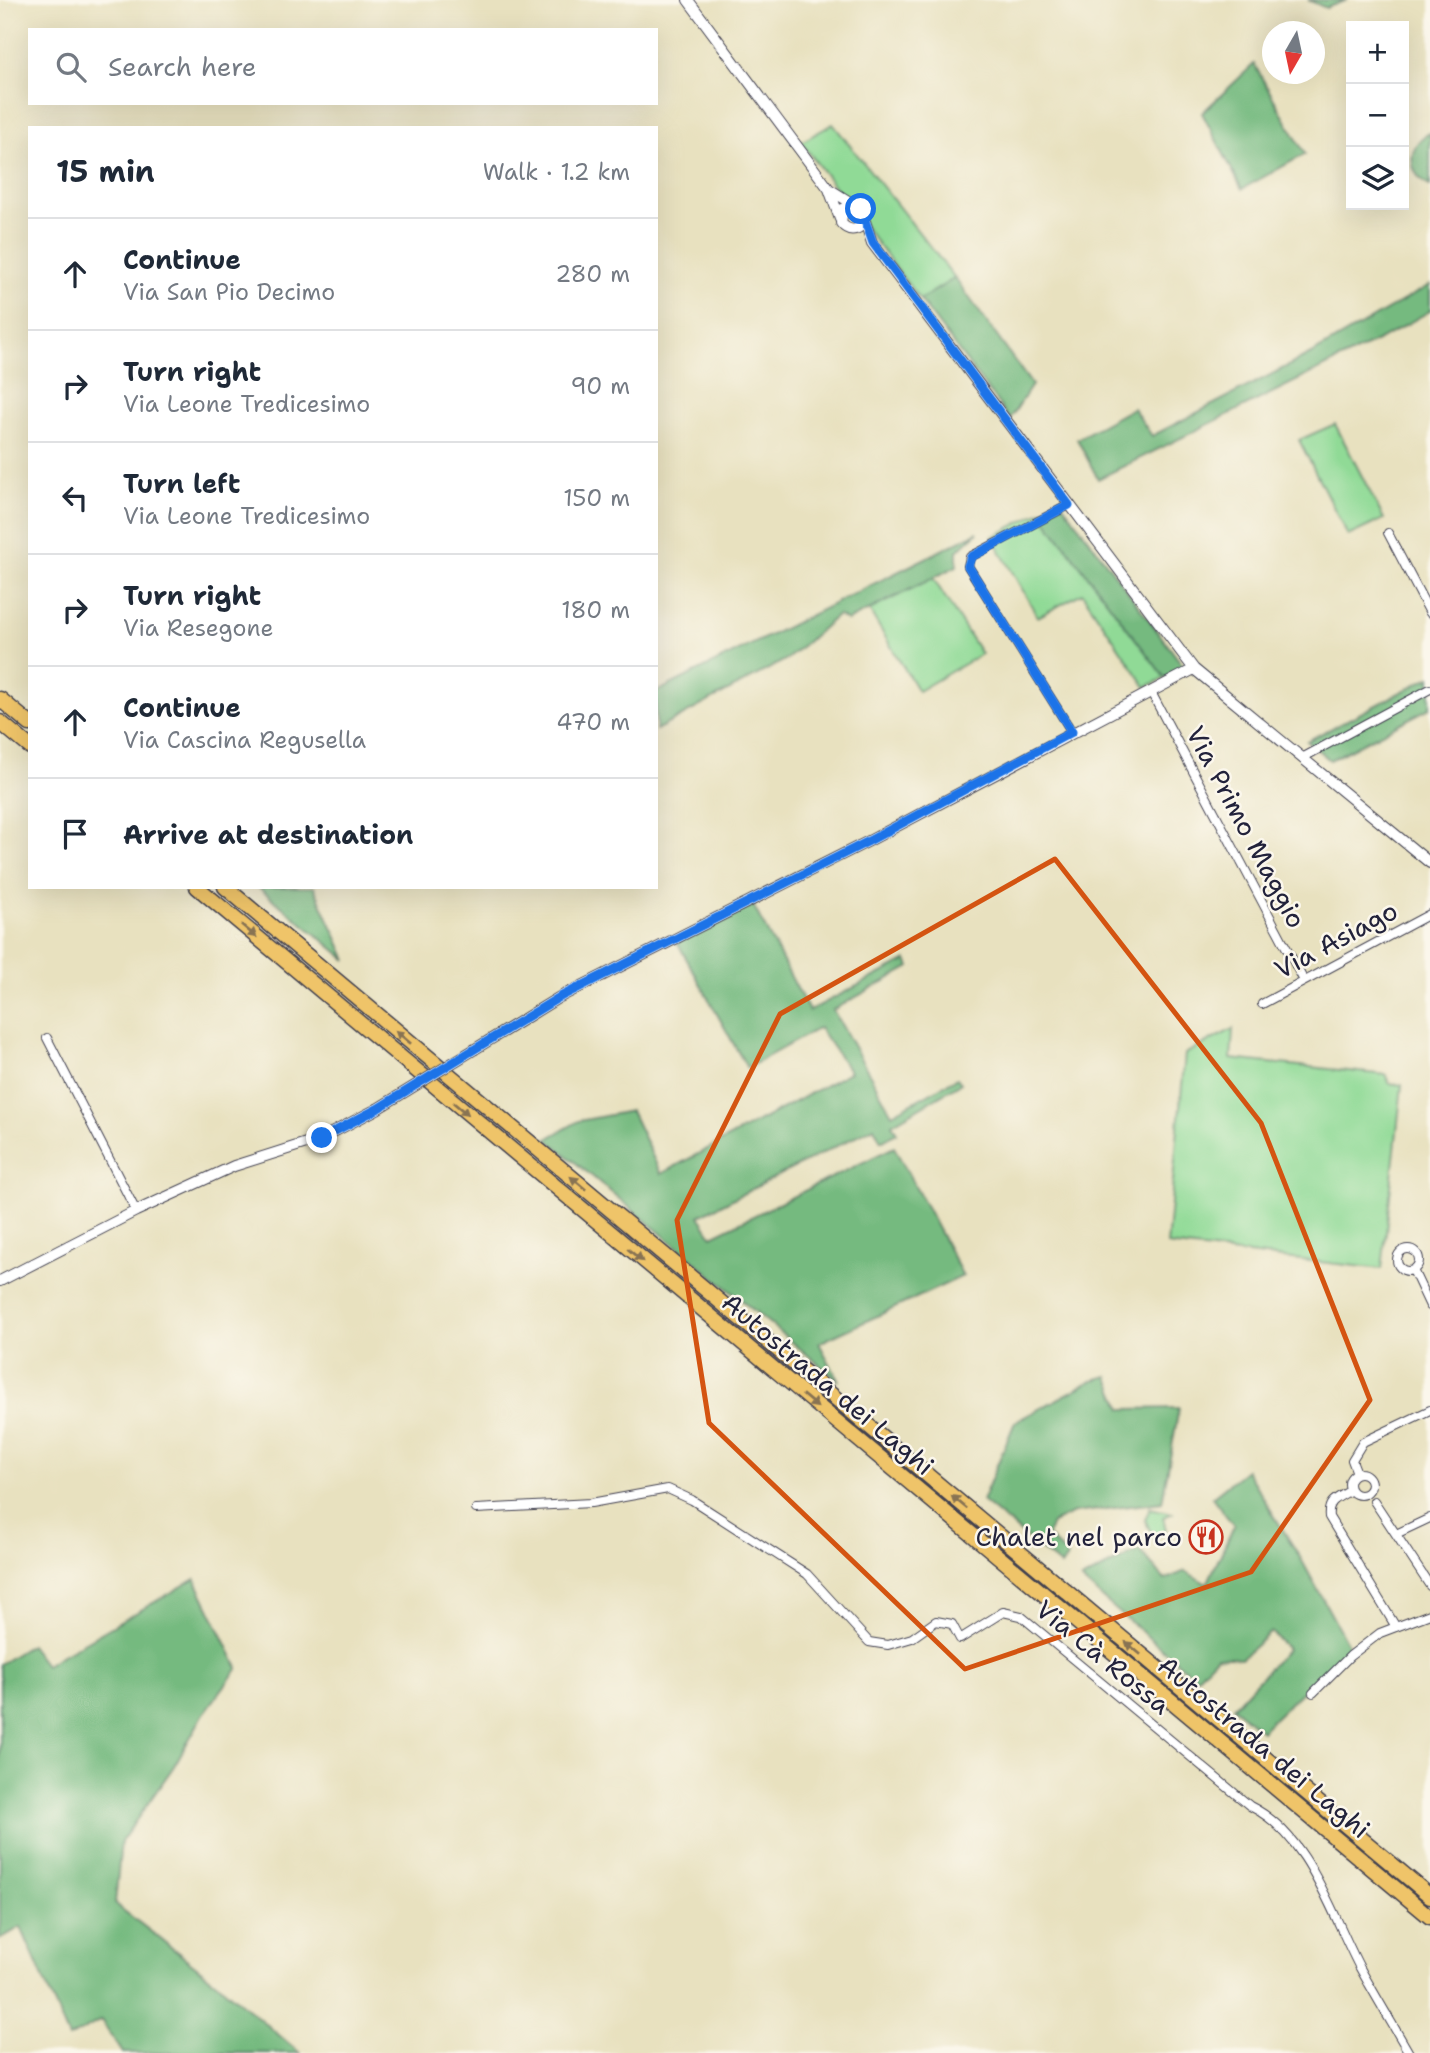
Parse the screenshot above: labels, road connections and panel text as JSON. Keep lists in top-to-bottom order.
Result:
{
  "streets": {
    "highway": ["Autostrada dei Laghi"],
    "street": ["Via Primo Maggio", "Via Asiago", "Via Cà Rossa"]
  },
  "crossings": [
    ["Via Primo Maggio", "Via Asiago"]
  ],
  "places": {
    "restaurant": ["Chalet nel parco"]
  },
  "north": "bottom",
  "page": {
    "map_buttons": ["+", "−"],
    "search": "Search here",
    "heading": ["15 min", "Walk · 1.2 km"],
    "list": [
      ["Continue", "Via San Pio Decimo", "280 m"],
      ["Turn right", "Via Leone Tredicesimo", "90 m"],
      ["Turn left", "Via Leone Tredicesimo", "150 m"],
      ["Turn right", "Via Resegone", "180 m"],
      ["Continue", "Via Cascina Regusella", "470 m"],
      "Arrive at destination"
    ]
  }
}
